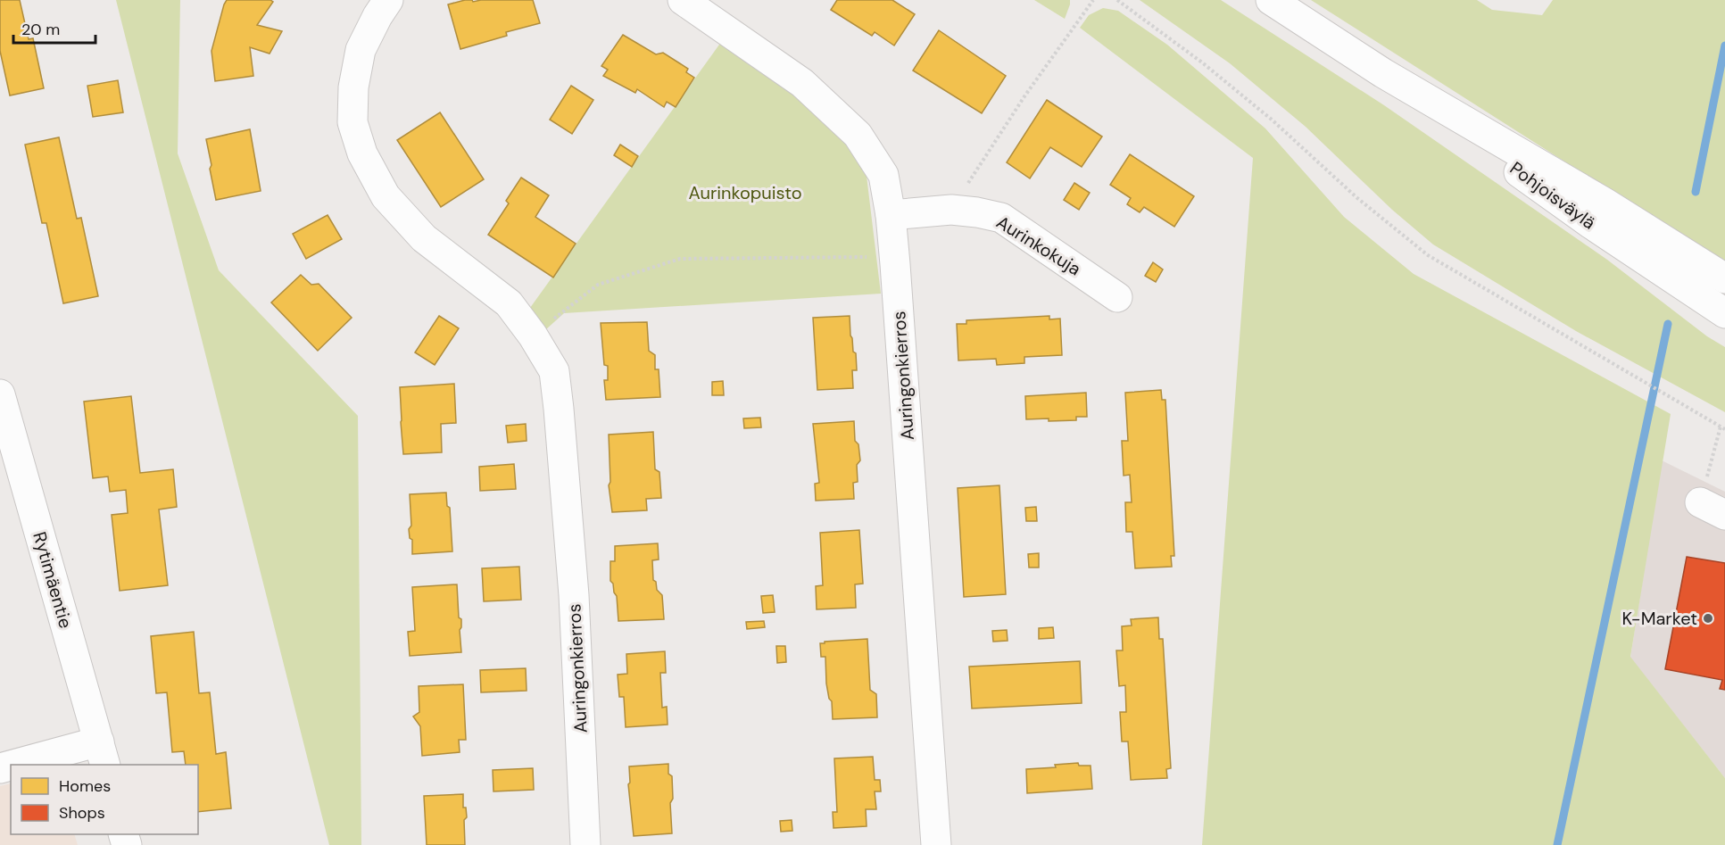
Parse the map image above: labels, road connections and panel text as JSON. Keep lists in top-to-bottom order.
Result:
{
  "streets": {
    "street": [
      "Pohjoisväylä",
      "Aurinkokuja",
      "Auringonkierros",
      "Rytimäentie"
    ]
  },
  "crossings": [
    ["Aurinkokuja", "Auringonkierros"]
  ],
  "parks": ["Aurinkopuisto"],
  "places": ["K-Market"],
  "legend": ["Homes", "Shops"],
  "scale_bar": "20 m"
}
